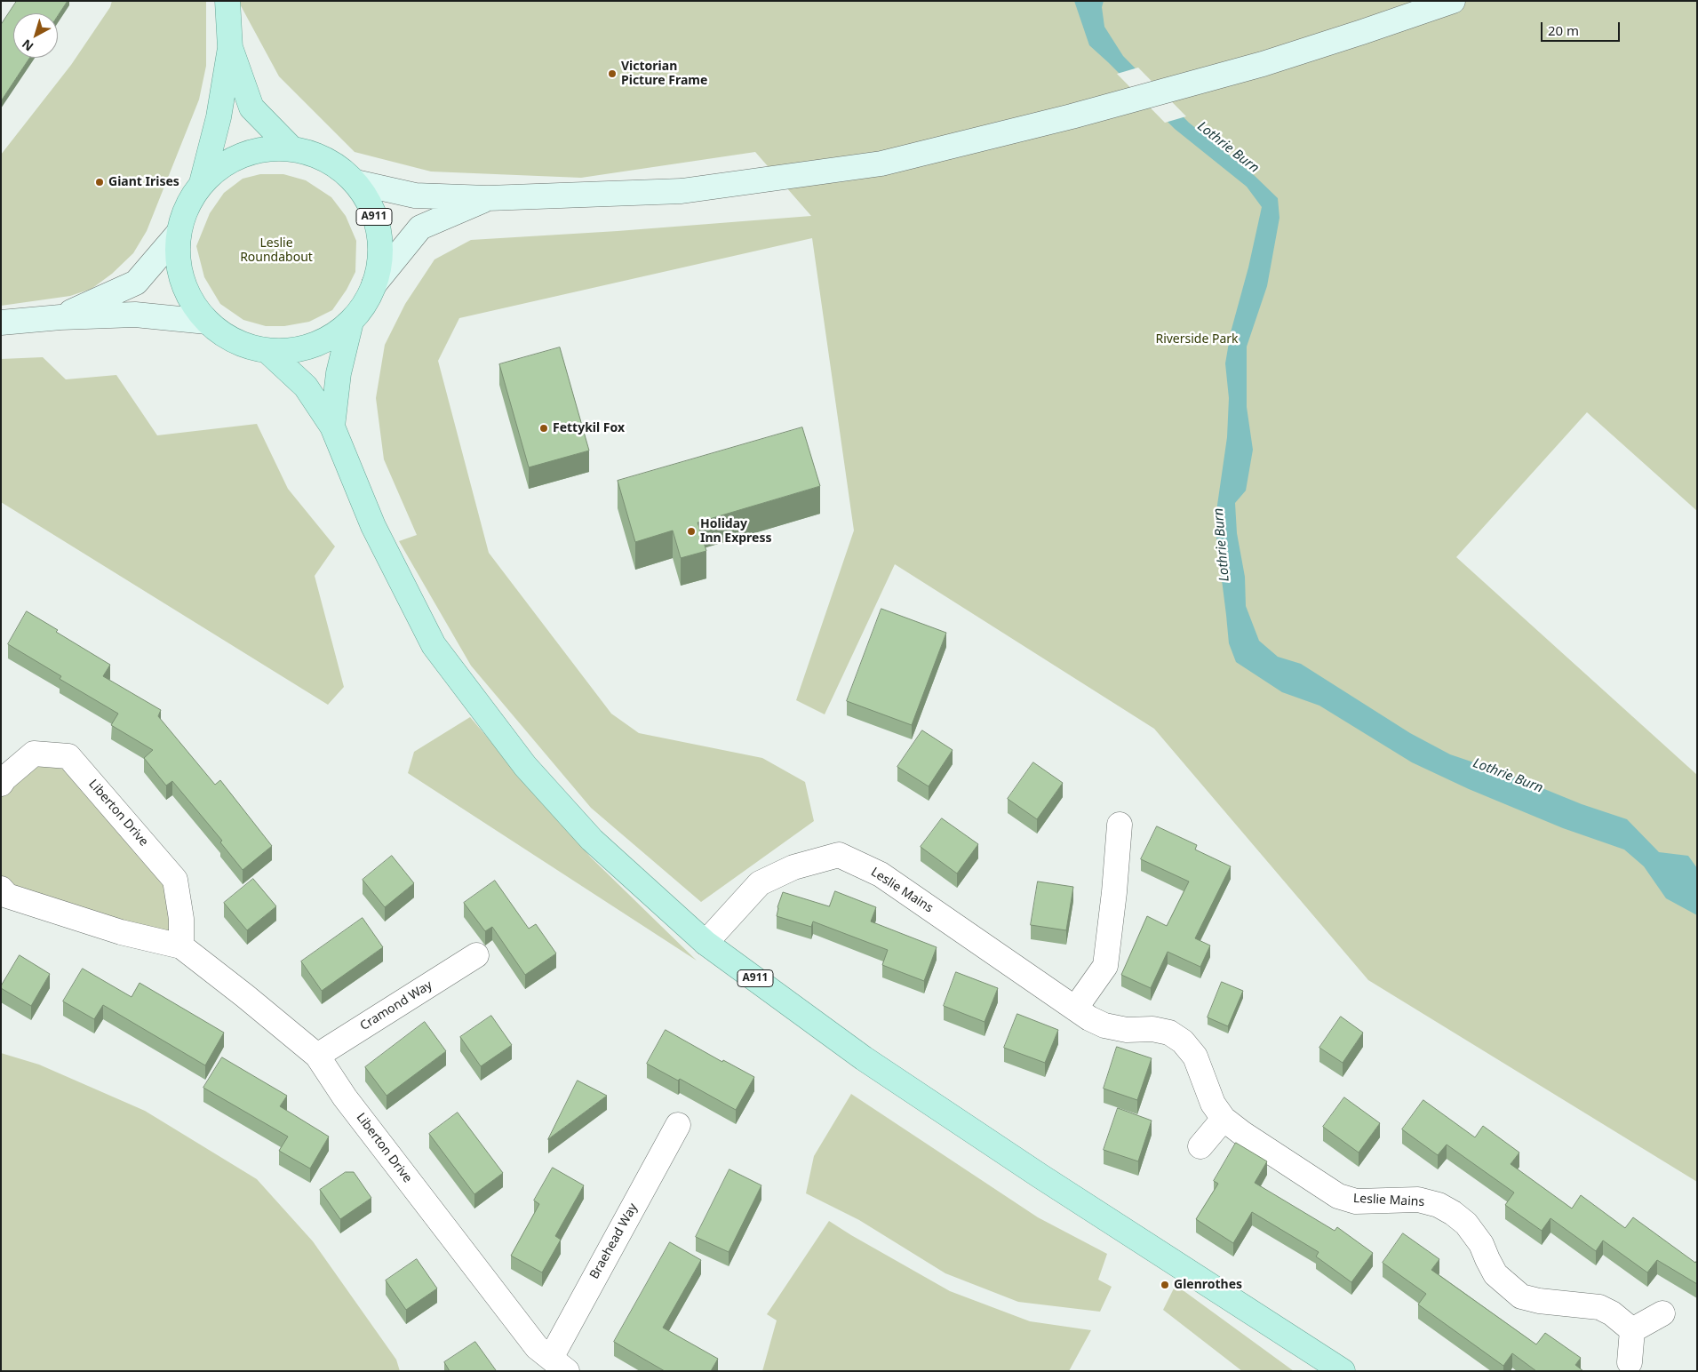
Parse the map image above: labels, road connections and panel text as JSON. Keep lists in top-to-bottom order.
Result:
{
  "streets": {
    "main road": ["A911"],
    "street": [
      "Liberton Drive",
      "Leslie Mains",
      "Cramond Way",
      "Braehead Way"
    ]
  },
  "crossings": [
    ["A911", "Leslie Mains"],
    ["Liberton Drive", "Cramond Way"],
    ["Liberton Drive", "Braehead Way"]
  ],
  "water": ["Lothrie Burn"],
  "parks": ["Leslie Roundabout", "Riverside Park"],
  "places": [
    "Victorian Picture Frame",
    "Giant Irises",
    "Fettykil Fox",
    "Holiday Inn Express",
    "Glenrothes"
  ],
  "scale_bar": "20 m",
  "north": "bottom left"
}
